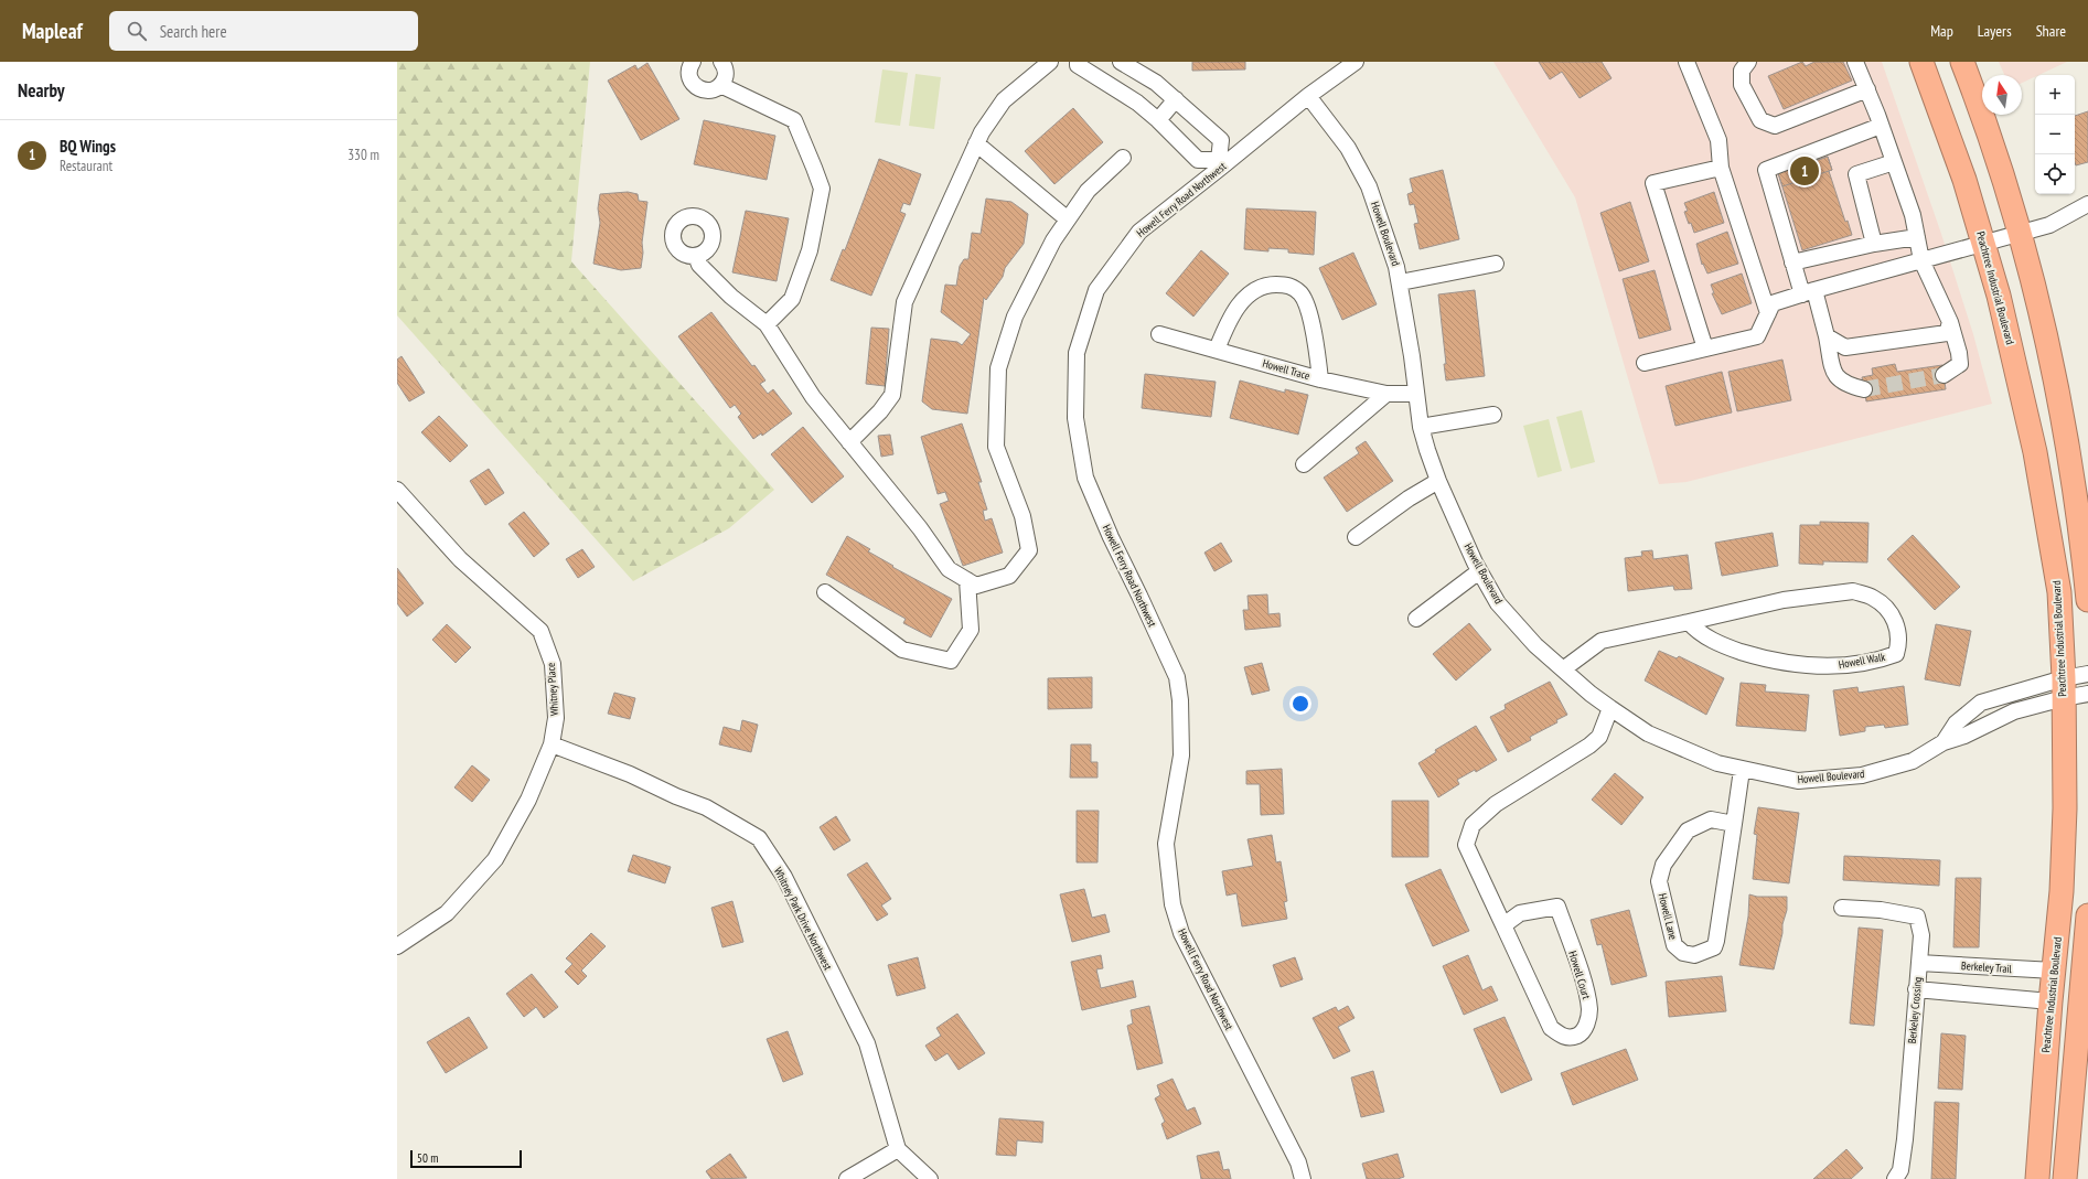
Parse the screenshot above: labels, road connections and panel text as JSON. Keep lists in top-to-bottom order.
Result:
{
  "streets": {
    "highway": ["Peachtree Industrial Boulevard"],
    "street": [
      "Howell Ferry Road Northwest",
      "Howell Boulevard",
      "Howell Trace",
      "Howell Walk",
      "Whitney Place",
      "Howell Lane",
      "Whitney Park Drive Northwest",
      "Berkeley Trail",
      "Howell Court",
      "Berkeley Crossing"
    ]
  },
  "crossings": [
    ["Howell Ferry Road Northwest", "Howell Boulevard"],
    ["Howell Boulevard", "Peachtree Industrial Boulevard"],
    ["Howell Boulevard", "Howell Trace"],
    ["Howell Boulevard", "Howell Walk"],
    ["Howell Boulevard", "Howell Lane"],
    ["Howell Boulevard", "Howell Court"],
    ["Peachtree Industrial Boulevard", "Berkeley Trail"],
    ["Whitney Place", "Whitney Park Drive Northwest"],
    ["Berkeley Trail", "Berkeley Crossing"]
  ],
  "scale_bar": "50 m",
  "north": "top",
  "page": {
    "header": "Mapleaf",
    "search": "Search here",
    "nav": ["Map", "Layers", "Share"],
    "heading": "Nearby",
    "map_buttons": ["+", "−"],
    "list": [
      {
        "mark": "1",
        "name": "BQ Wings",
        "note": "Restaurant",
        "value": "330 m"
      }
    ],
    "pins": "1",
    "scale": "50 m"
  }
}
